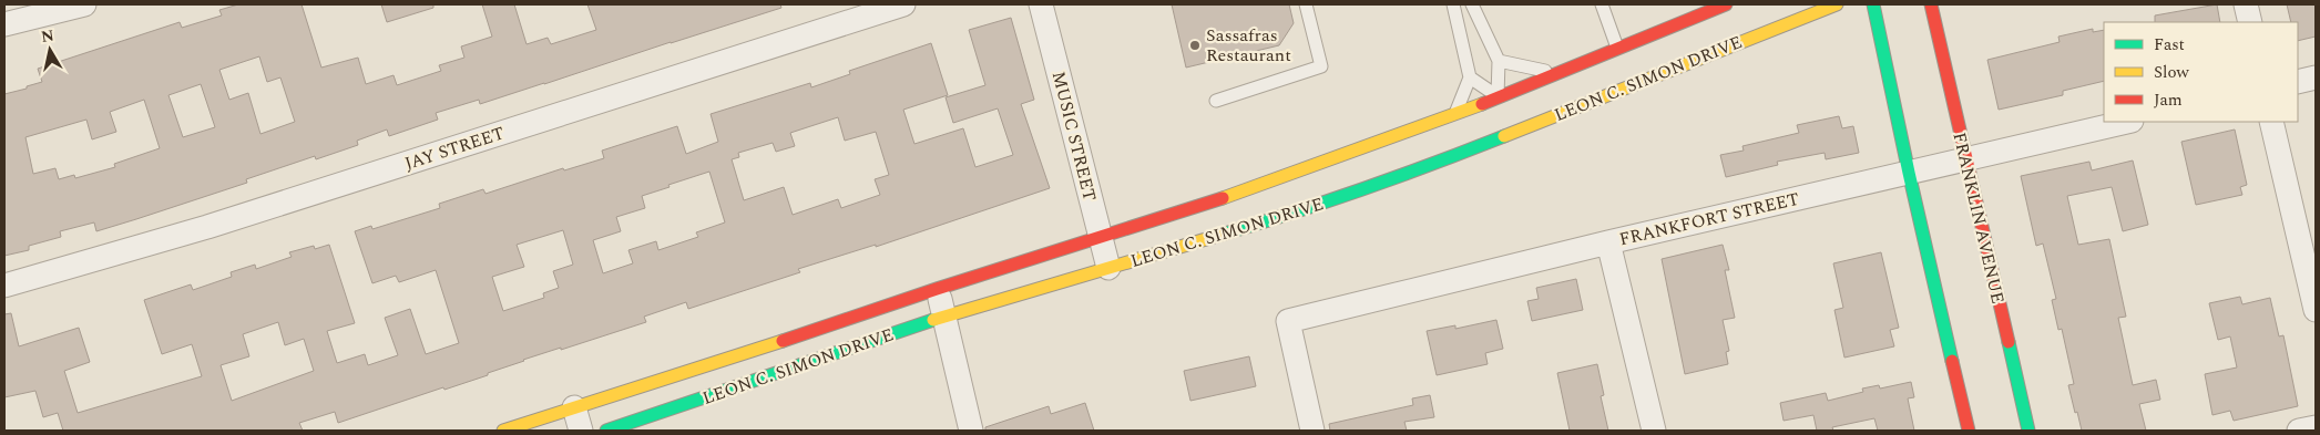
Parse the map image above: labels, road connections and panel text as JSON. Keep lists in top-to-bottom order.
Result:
{
  "streets": {
    "main road": ["LEON C. SIMON DRIVE", "FRANKLIN AVENUE"],
    "street": ["MUSIC STREET", "JAY STREET", "FRANKFORT STREET"]
  },
  "crossings": [
    ["LEON C. SIMON DRIVE", "MUSIC STREET"],
    ["FRANKLIN AVENUE", "FRANKFORT STREET"]
  ],
  "places": ["Sassafras Restaurant"],
  "legend": ["Fast", "Slow", "Jam"],
  "north": "top"
}
